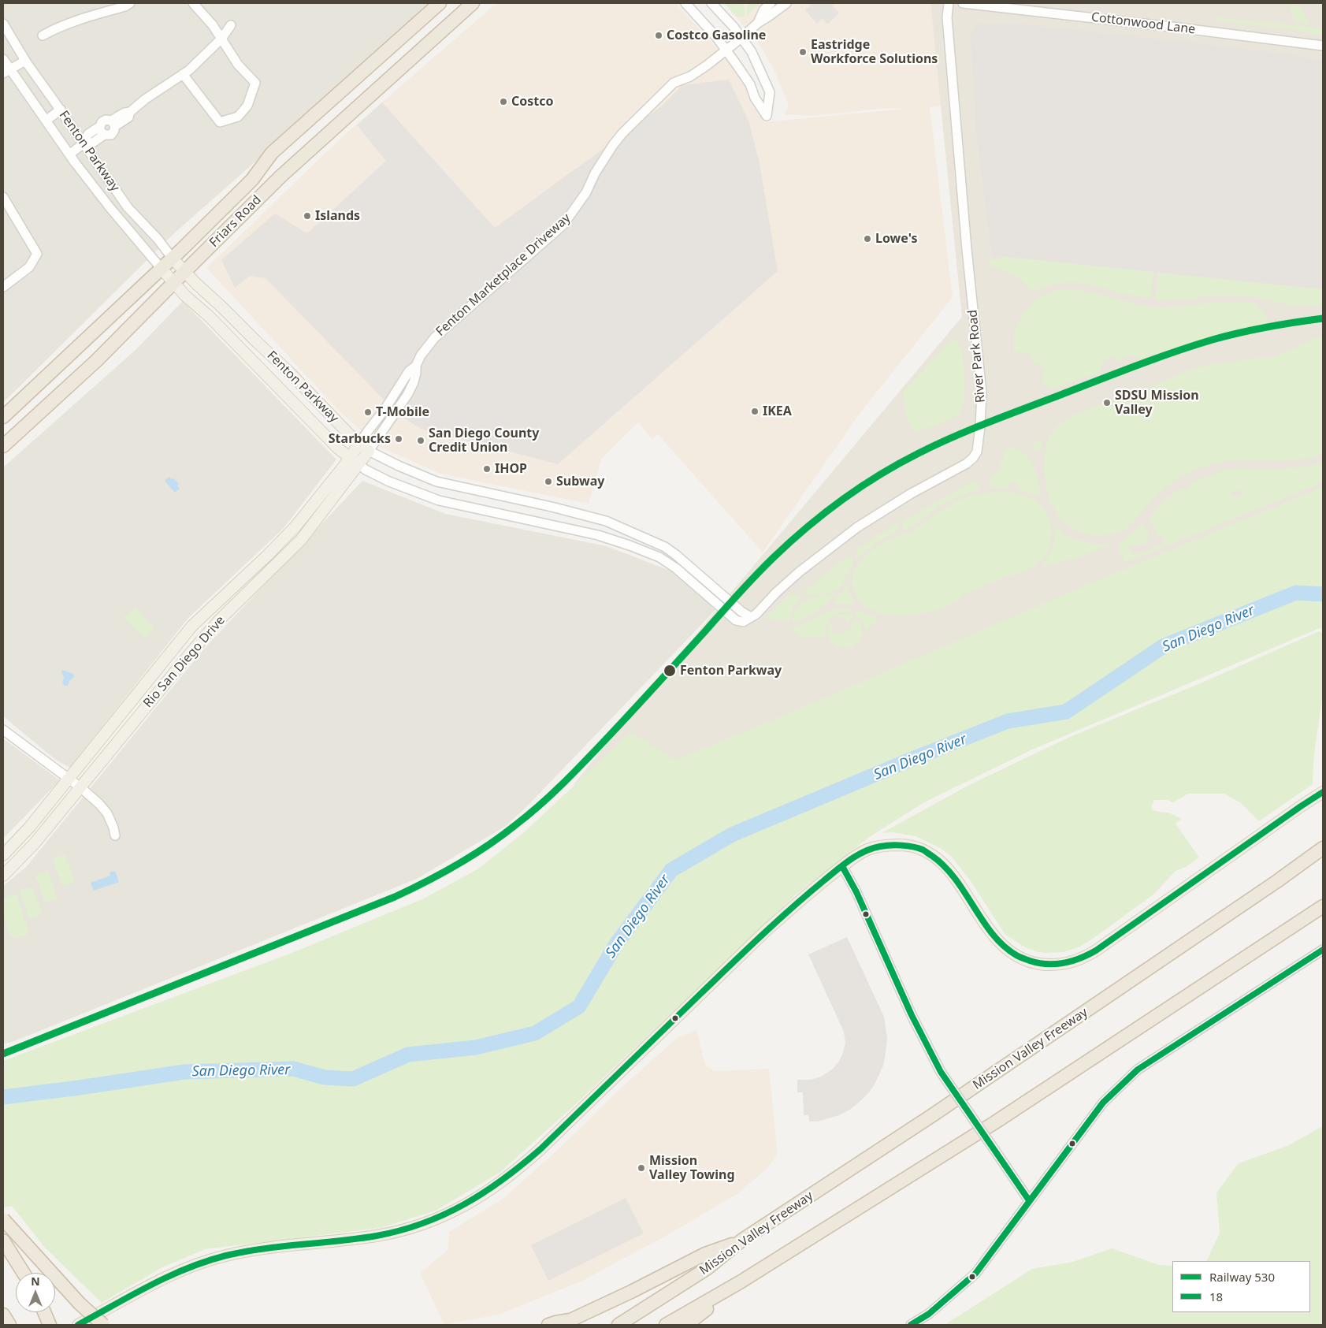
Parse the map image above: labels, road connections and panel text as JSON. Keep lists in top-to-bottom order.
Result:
{
  "streets": {
    "highway": ["Friars Road", "Mission Valley Freeway"],
    "main road": ["Fenton Parkway", "Rio San Diego Drive"],
    "street": ["Cottonwood Lane", "Fenton Marketplace Driveway", "River Park Road"]
  },
  "crossings": [
    ["Fenton Parkway", "Friars Road"],
    ["Fenton Parkway", "Fenton Marketplace Driveway"],
    ["Fenton Parkway", "River Park Road"],
    ["Fenton Parkway", "Rio San Diego Drive"],
    ["Fenton Marketplace Driveway", "Rio San Diego Drive"]
  ],
  "water": ["San Diego River"],
  "places": [
    "Costco Gasoline",
    "Eastridge Workforce Solutions",
    "Costco",
    "Islands",
    "Lowe's",
    "SDSU Mission Valley",
    "IKEA",
    "T-Mobile",
    "Starbucks",
    "San Diego County Credit Union",
    "IHOP",
    "Subway",
    "Fenton Parkway",
    "Mission Valley Towing"
  ],
  "lines": ["rail line 530", "transit line 18"],
  "legend": ["Railway 530", "18"],
  "north": "top"
}
